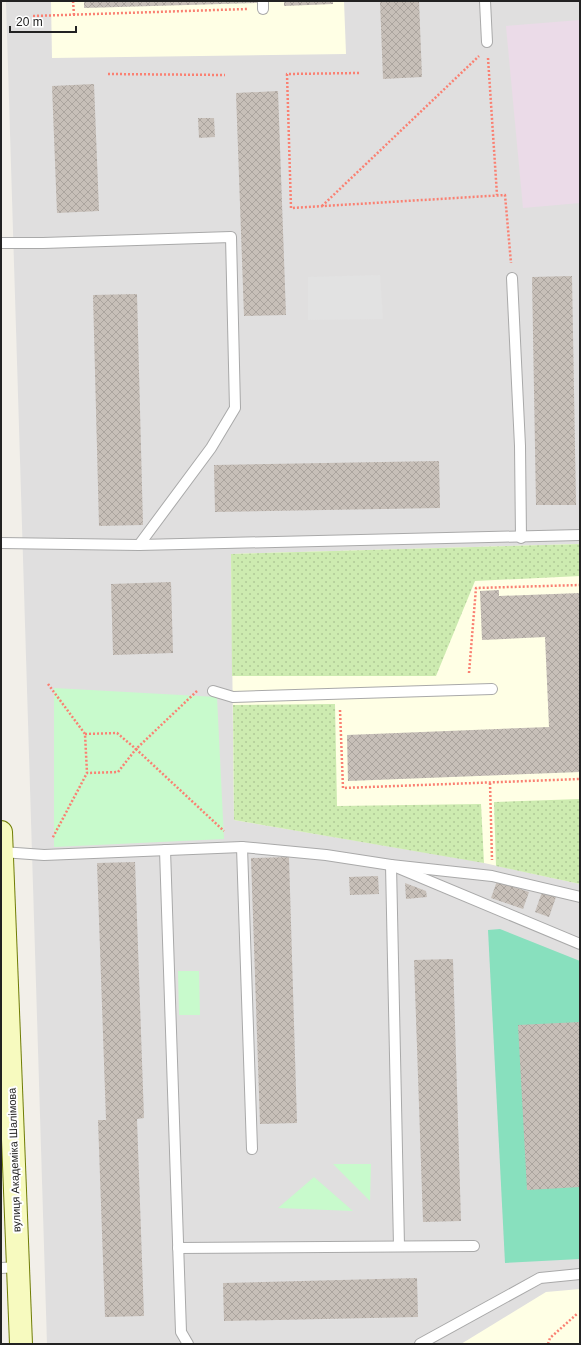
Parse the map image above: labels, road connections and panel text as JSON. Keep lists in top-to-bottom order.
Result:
{
  "streets": {
    "street": ["вулиця Академіка Шалімова"]
  },
  "scale_bar": "20 m"
}
